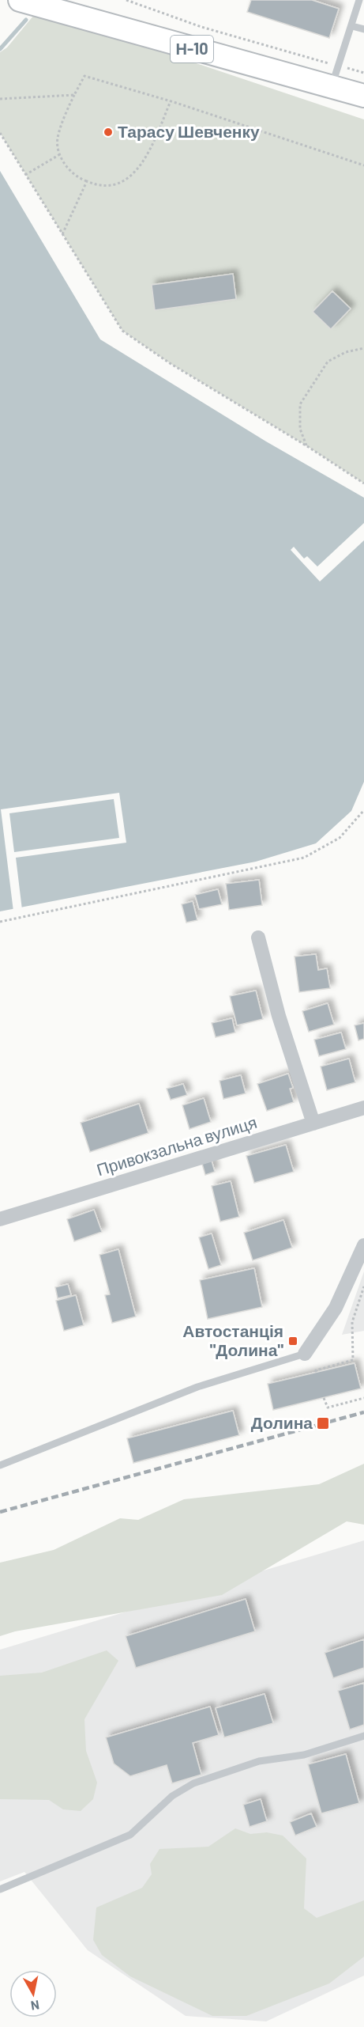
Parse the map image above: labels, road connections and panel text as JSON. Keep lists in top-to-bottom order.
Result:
{
  "streets": {
    "main road": ["Н-10"],
    "street": ["Привокзальна вулиця"]
  },
  "places": {
    "other": ["Тарасу Шевченку"],
    "transit": ["Автостанція \"Долина\"", "Долина"]
  },
  "north": "bottom"
}
